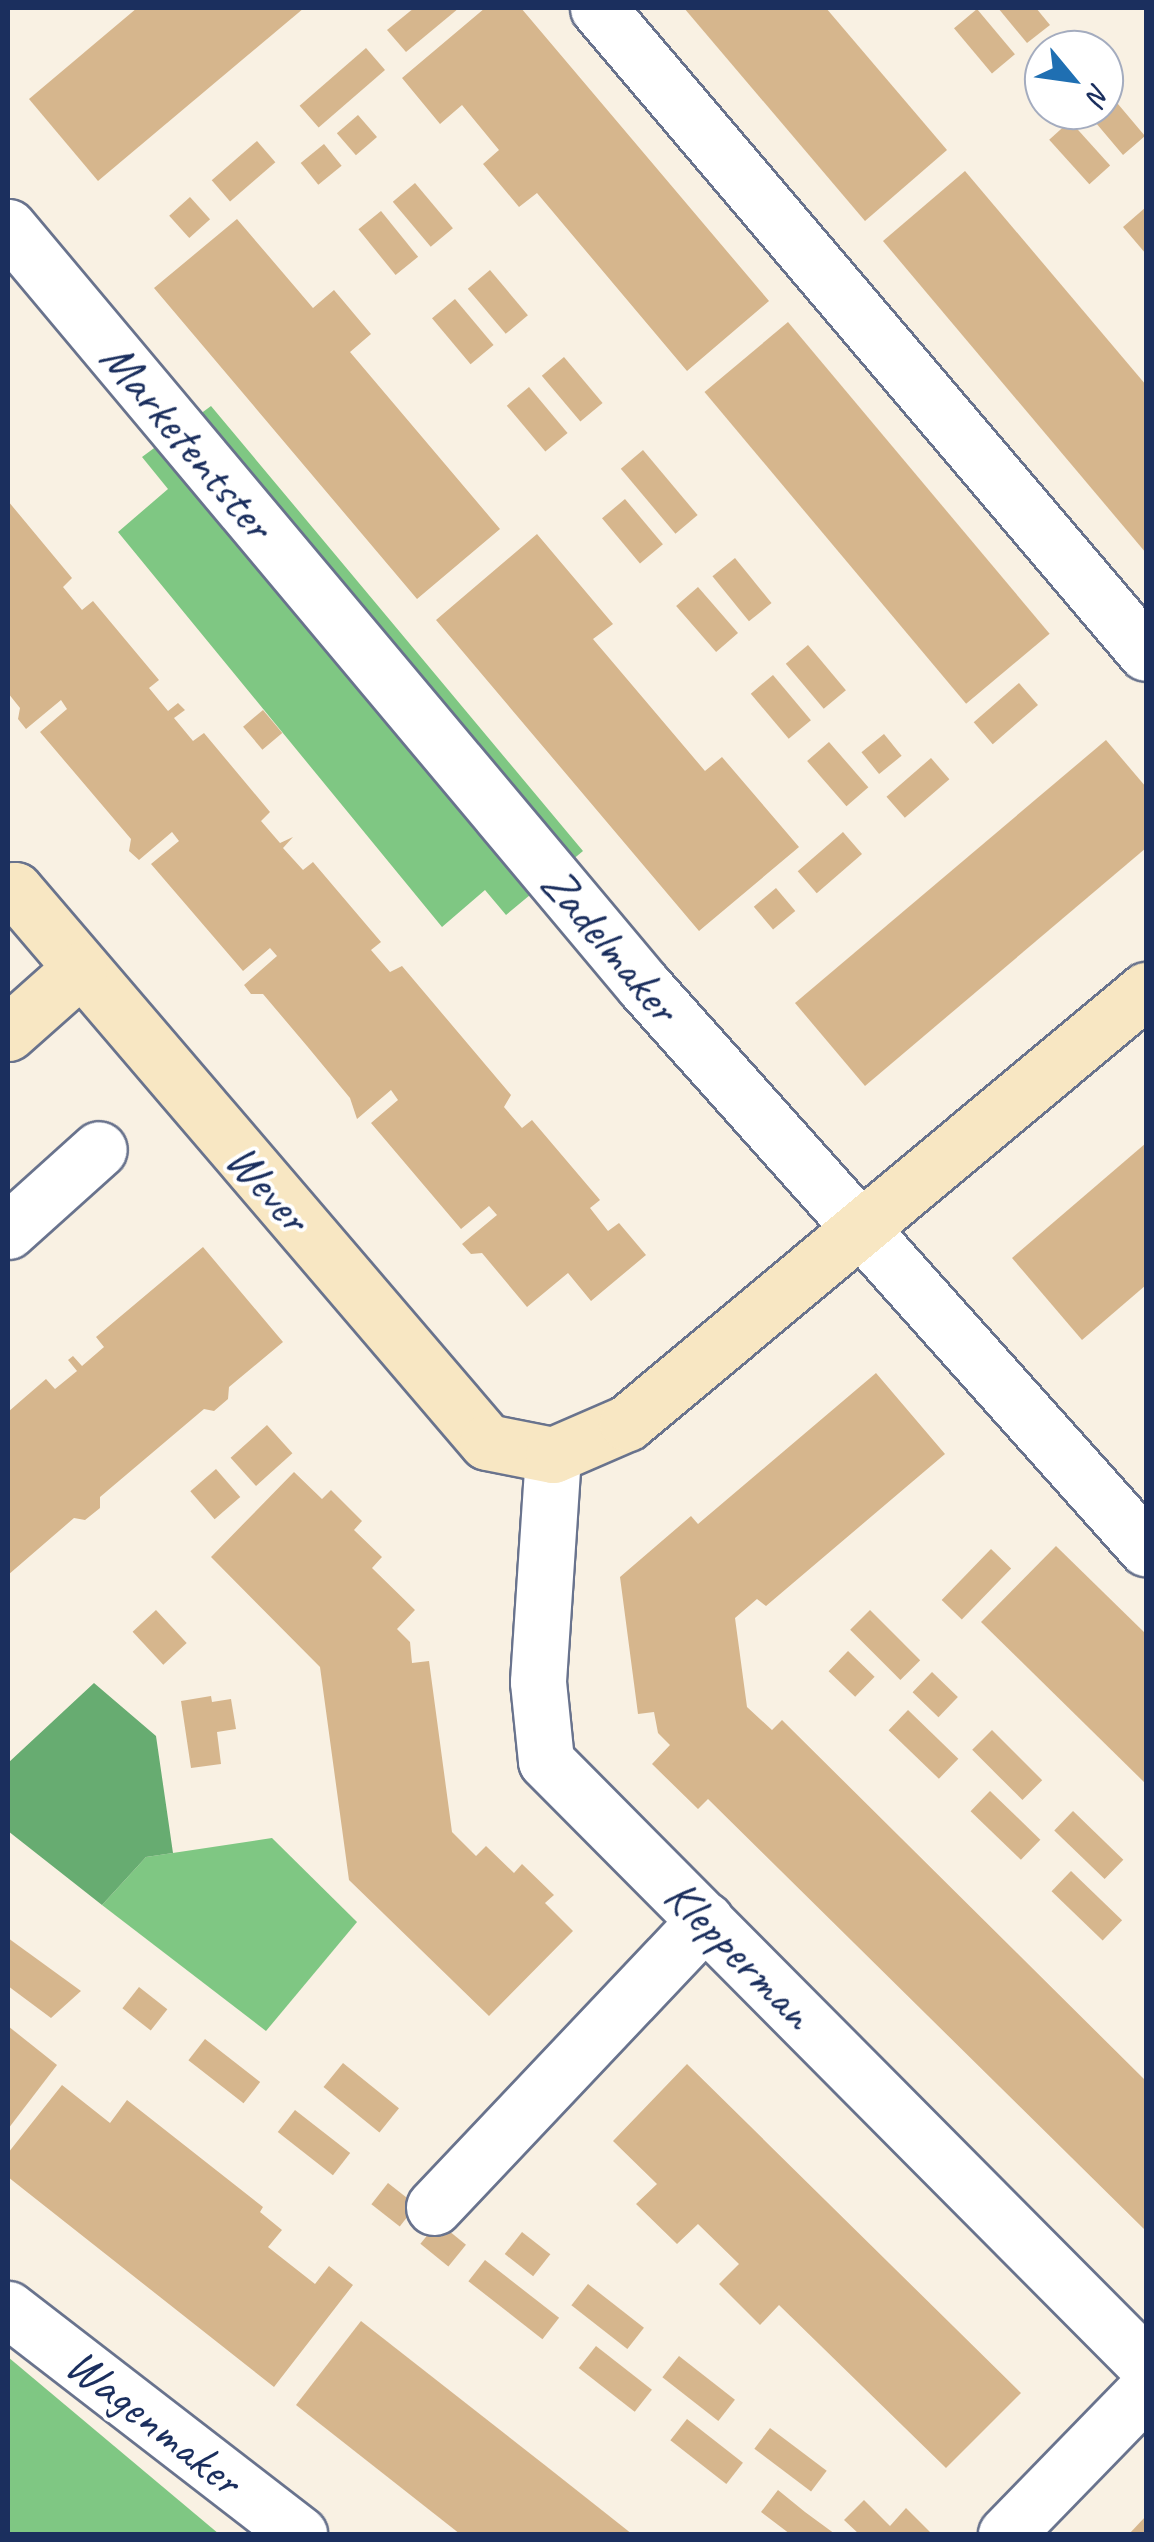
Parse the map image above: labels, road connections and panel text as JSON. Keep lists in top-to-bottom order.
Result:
{
  "streets": {
    "street": [
      "Marketentster",
      "Zadelmaker",
      "Wever",
      "Klepperman",
      "Wagenmaker"
    ]
  },
  "crossings": [
    ["Marketentster", "Zadelmaker"],
    ["Wever", "Klepperman"]
  ],
  "north": "bottom right"
}
